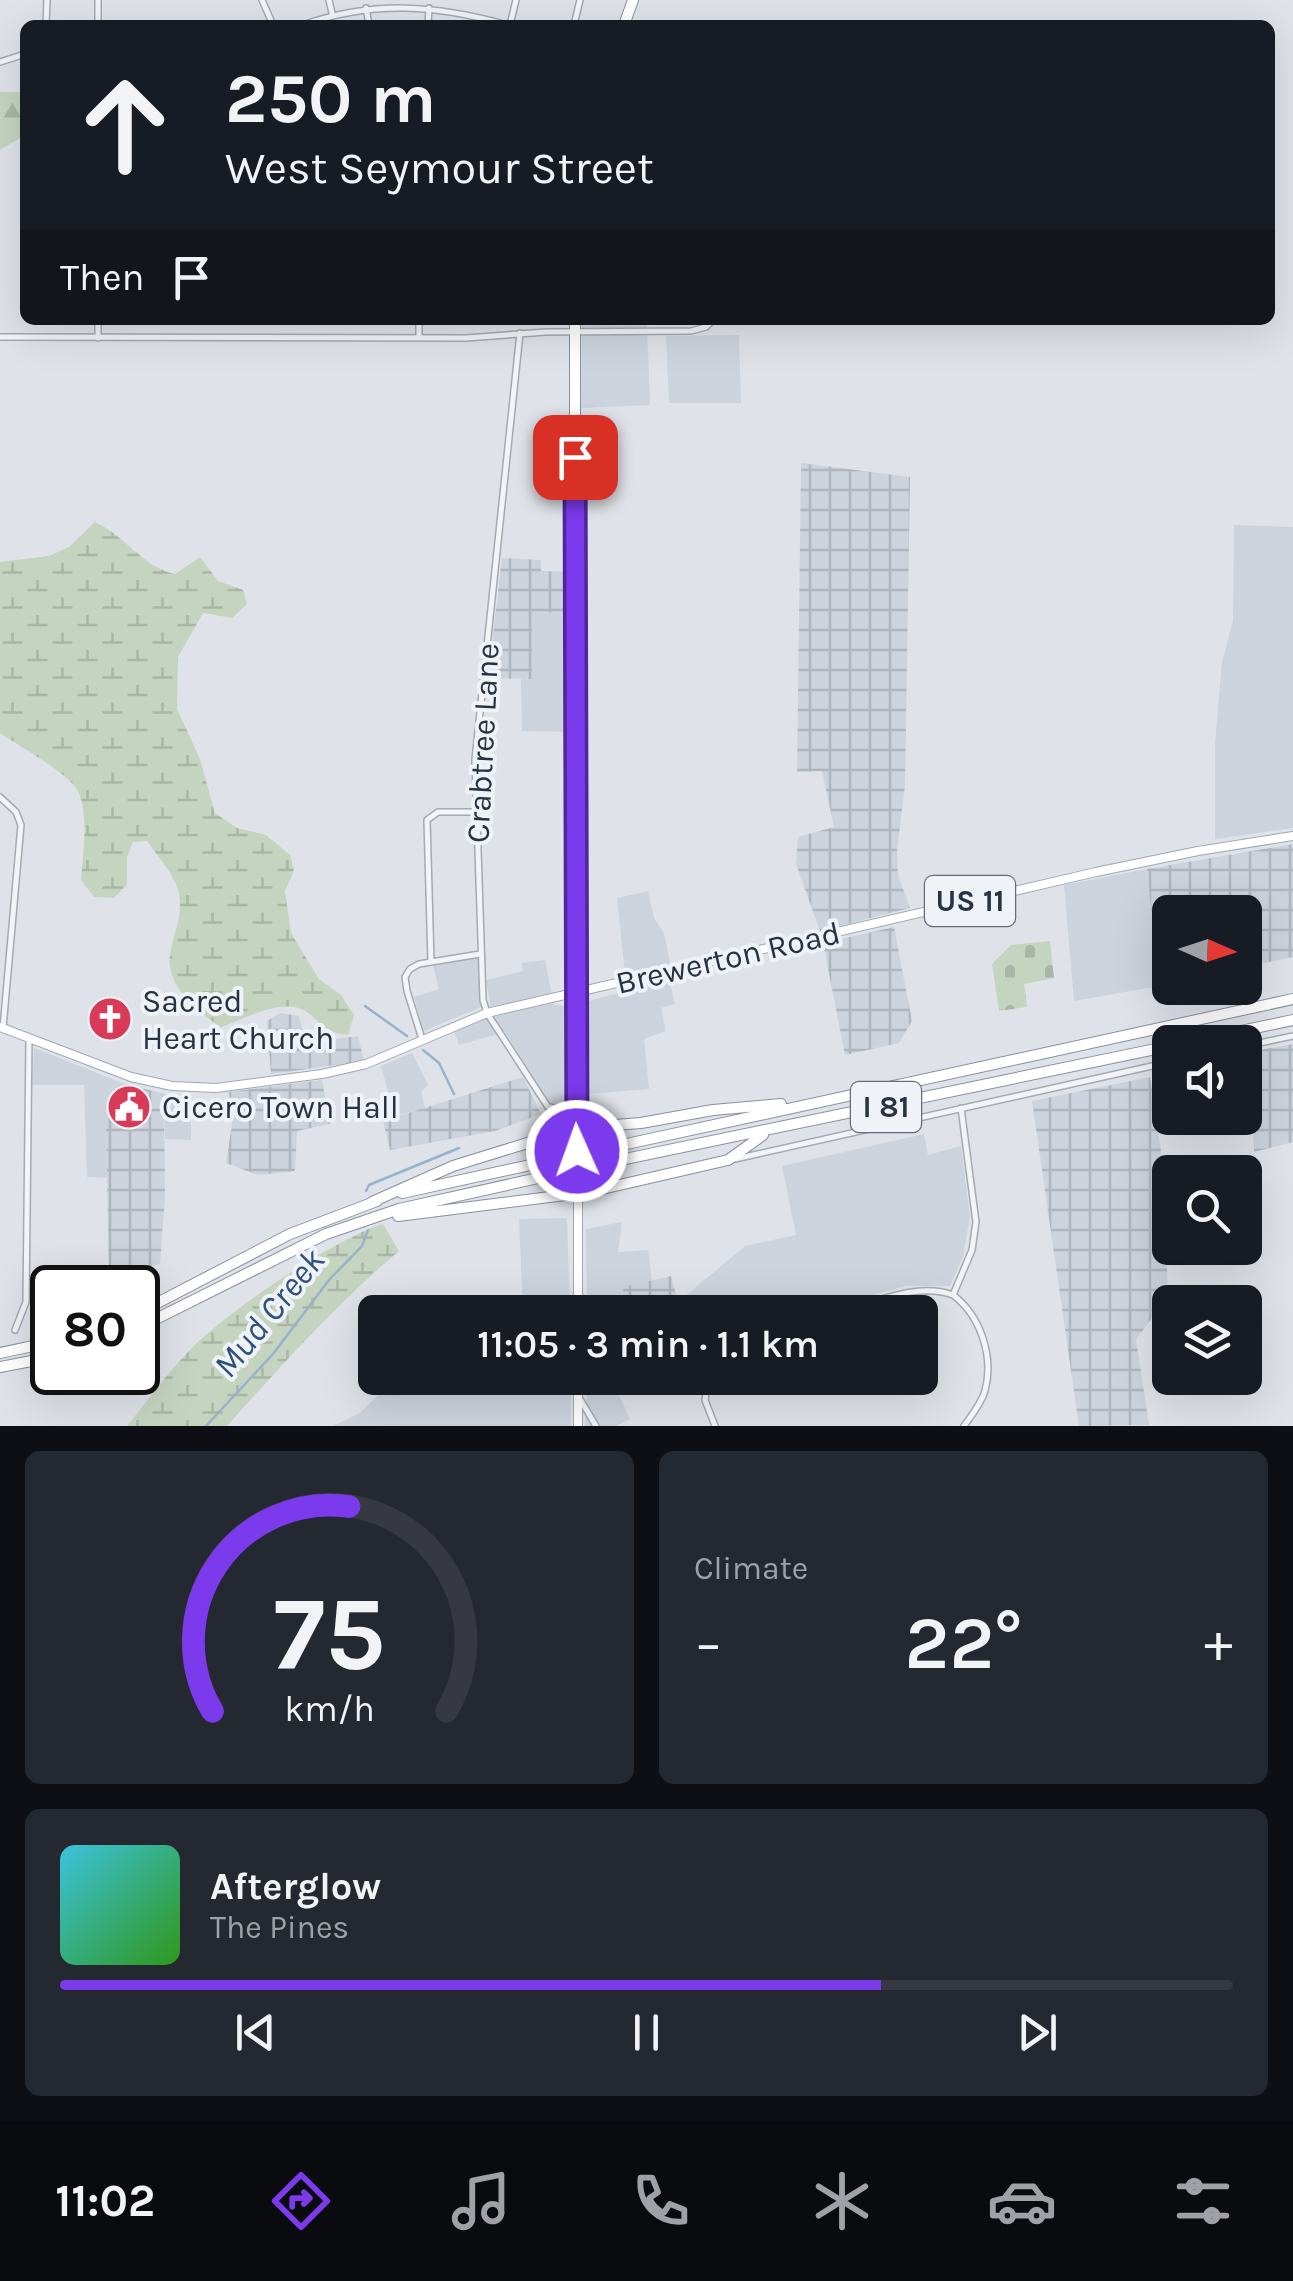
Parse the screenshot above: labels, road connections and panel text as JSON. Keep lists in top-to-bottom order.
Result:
{
  "streets": {
    "highway": ["I 81"],
    "main road": ["US 11", "Brewerton Road"],
    "street": ["Crabtree Lane"]
  },
  "crossings": [
    ["Crabtree Lane", "Brewerton Road"]
  ],
  "water": ["Mud Creek"],
  "places": {
    "church": ["Sacred Heart Church"],
    "public building": ["Cicero Town Hall"]
  },
  "north": "right",
  "page": {
    "turn": ["250 m", "West Seymour Street"],
    "then": "Then",
    "limit": "80",
    "trip": "11:05 · 3 min · 1.1 km",
    "tile": "Climate",
    "heat": ["−", "22°", "+"],
    "song": ["Afterglow", "The Pines"],
    "tabs": "11:02",
    "gauge": ["75", "km/h"]
  }
}
